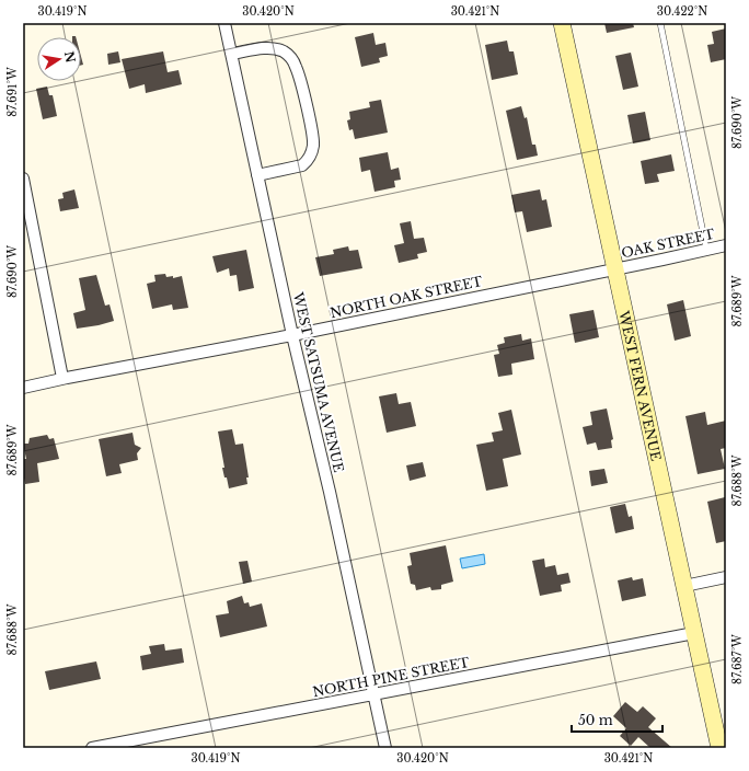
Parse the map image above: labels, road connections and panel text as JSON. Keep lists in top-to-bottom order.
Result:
{
  "streets": {
    "street": [
      "OAK STREET",
      "NORTH OAK STREET",
      "WEST SATSUMA AVENUE",
      "WEST FERN AVENUE",
      "NORTH PINE STREET"
    ]
  },
  "crossings": [
    ["OAK STREET", "NORTH OAK STREET"],
    ["OAK STREET", "WEST FERN AVENUE"],
    ["NORTH OAK STREET", "WEST SATSUMA AVENUE"],
    ["NORTH OAK STREET", "WEST FERN AVENUE"],
    ["WEST SATSUMA AVENUE", "NORTH PINE STREET"],
    ["WEST FERN AVENUE", "NORTH PINE STREET"]
  ],
  "scale_bar": "50 m",
  "north": "right",
  "coordinates": [
    "30.419°N",
    "30.420°N",
    "30.421°N",
    "30.422°N",
    "87.691°W",
    "87.690°W",
    "87.689°W",
    "87.688°W",
    "87.687°W"
  ]
}
